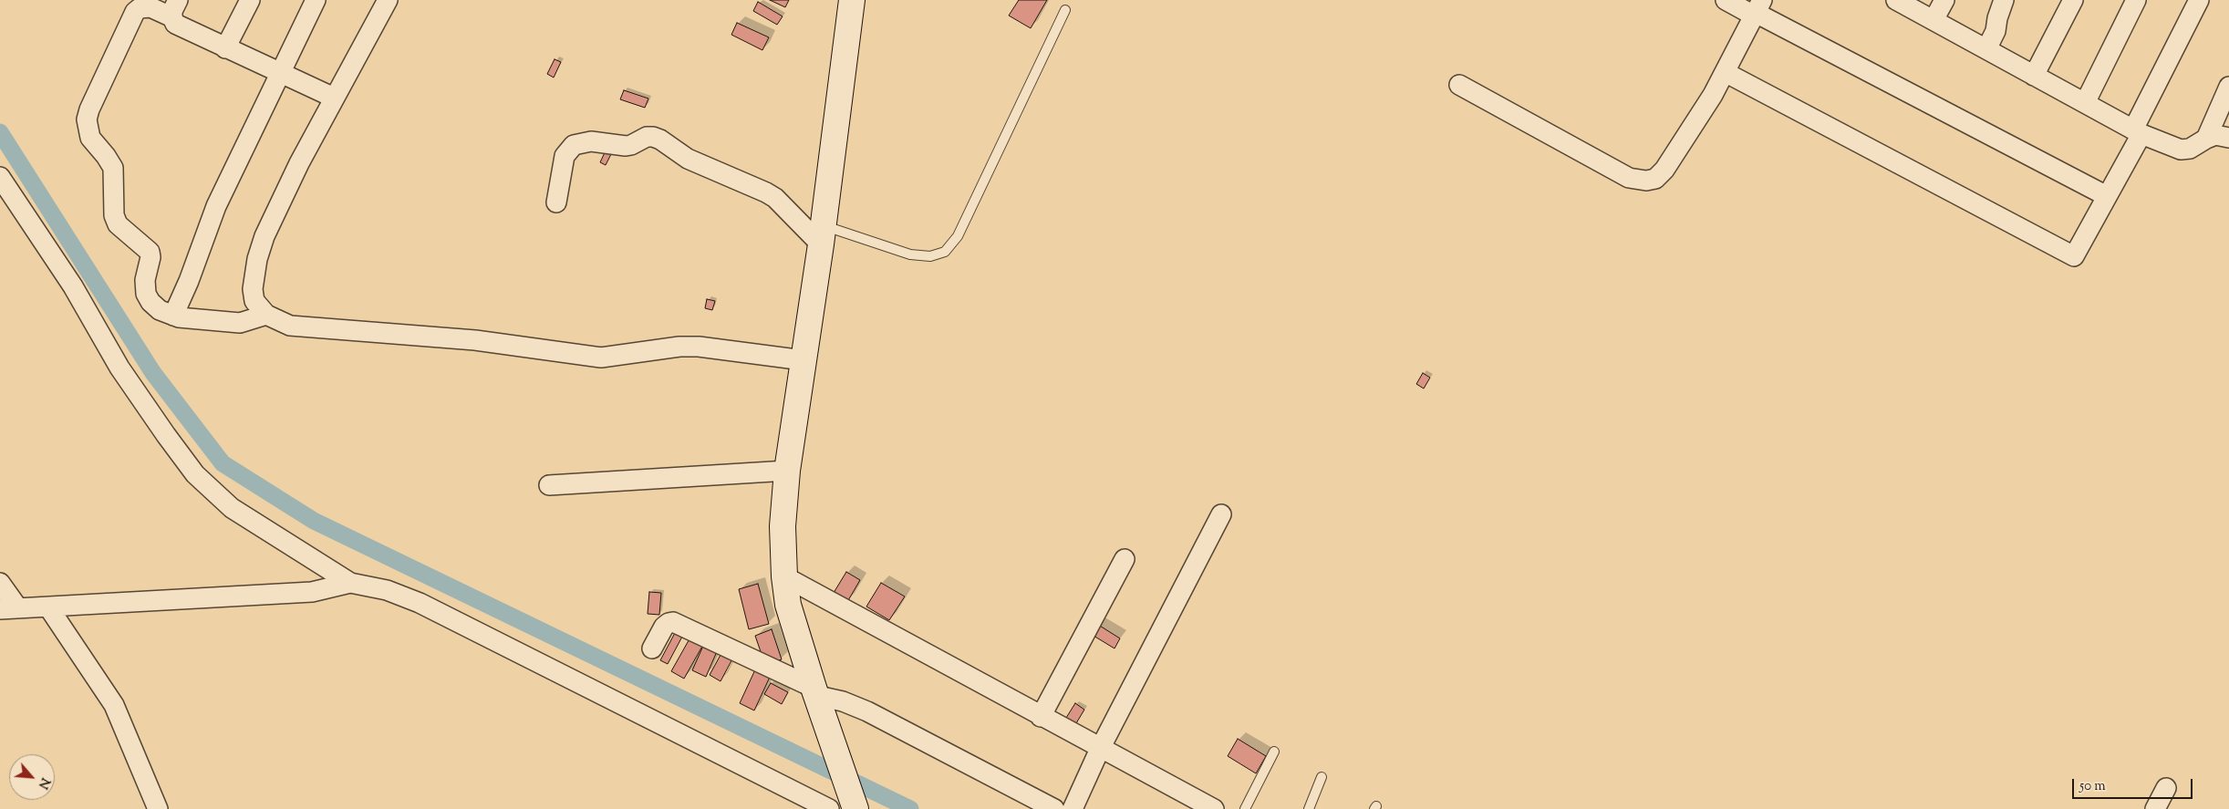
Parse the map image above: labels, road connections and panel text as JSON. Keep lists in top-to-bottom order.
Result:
{
  "scale_bar": "50 m",
  "north": "bottom right"
}
